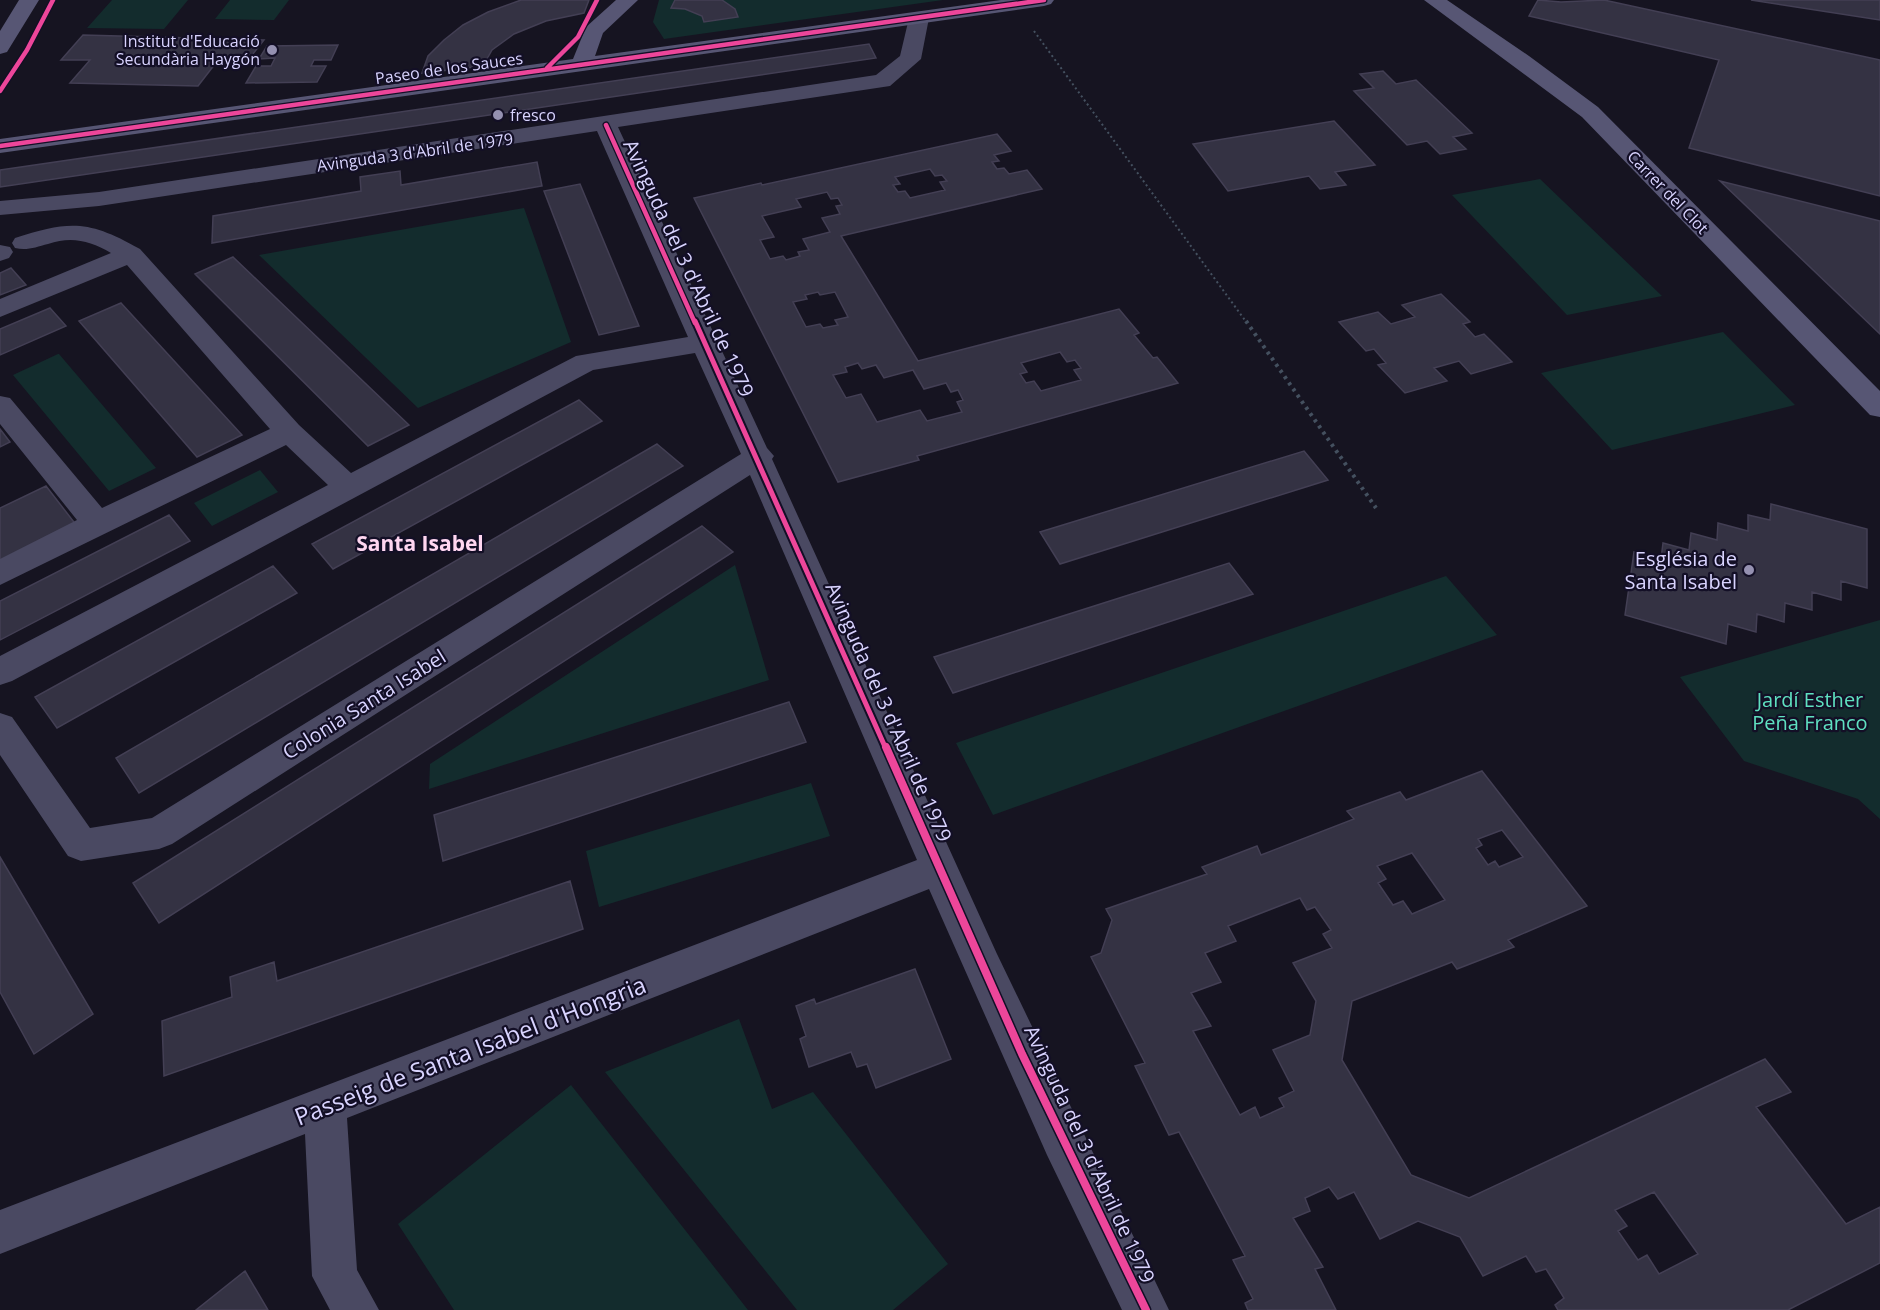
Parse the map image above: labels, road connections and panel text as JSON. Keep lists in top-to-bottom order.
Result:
{
  "streets": {
    "street": [
      "Paseo de los Sauces",
      "Avinguda 3 d'Abril de 1979",
      "Carrer del Clot",
      "Avinguda del 3 d'Abril de 1979",
      "Colonia Santa Isabel",
      "Passeig de Santa Isabel d'Hongria"
    ]
  },
  "crossings": [
    ["Paseo de los Sauces", "Avinguda 3 d'Abril de 1979"],
    ["Avinguda 3 d'Abril de 1979", "Avinguda del 3 d'Abril de 1979"],
    ["Avinguda del 3 d'Abril de 1979", "Colonia Santa Isabel"],
    ["Avinguda del 3 d'Abril de 1979", "Passeig de Santa Isabel d'Hongria"]
  ],
  "districts": ["Santa Isabel"],
  "parks": ["Jardí Esther Peña Franco"],
  "places": ["Institut d'Educació Secundària Haygón", "fresco", "Església de Santa Isabel"]
}
